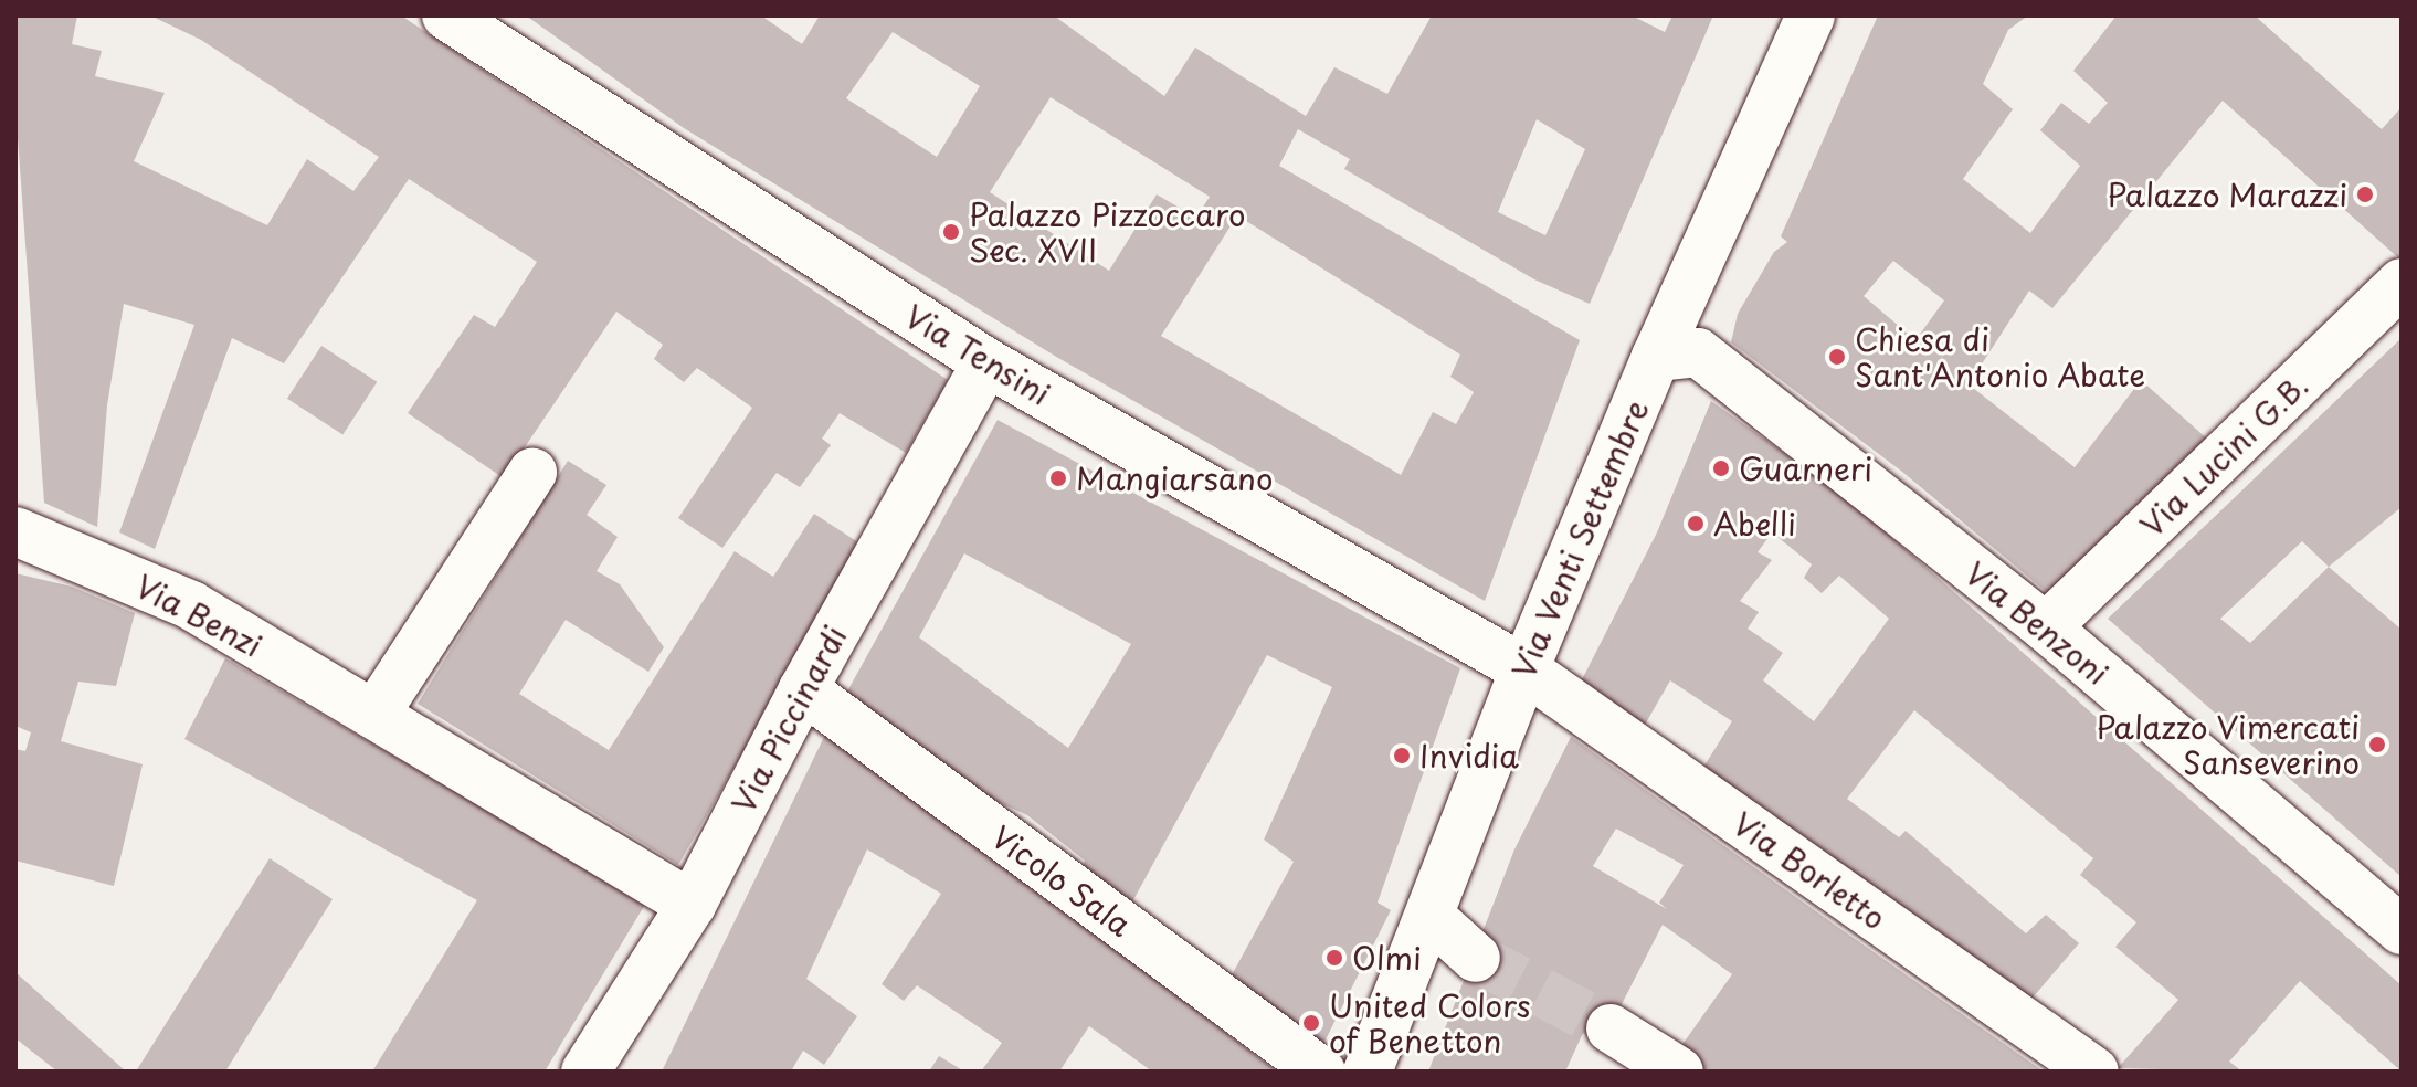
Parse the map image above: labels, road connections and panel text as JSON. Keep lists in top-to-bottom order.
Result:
{
  "streets": {
    "street": [
      "Via Tensini",
      "Via Lucini G.B.",
      "Via Venti Settembre",
      "Via Benzi",
      "Via Benzoni",
      "Via Piccinardi",
      "Via Borletto",
      "Vicolo Sala"
    ]
  },
  "crossings": [
    ["Via Tensini", "Via Venti Settembre"],
    ["Via Tensini", "Via Piccinardi"],
    ["Via Tensini", "Via Borletto"],
    ["Via Lucini G.B.", "Via Benzoni"],
    ["Via Venti Settembre", "Via Benzoni"],
    ["Via Venti Settembre", "Via Borletto"],
    ["Via Benzi", "Via Piccinardi"],
    ["Via Piccinardi", "Vicolo Sala"]
  ],
  "places": [
    "Palazzo Marazzi",
    "Palazzo Pizzoccaro Sec. XVII",
    "Chiesa di Sant'Antonio Abate",
    "Guarneri",
    "Mangiarsano",
    "Abelli",
    "Palazzo Vimercati Sanseverino",
    "Invidia",
    "Olmi",
    "United Colors of Benetton"
  ]
}
